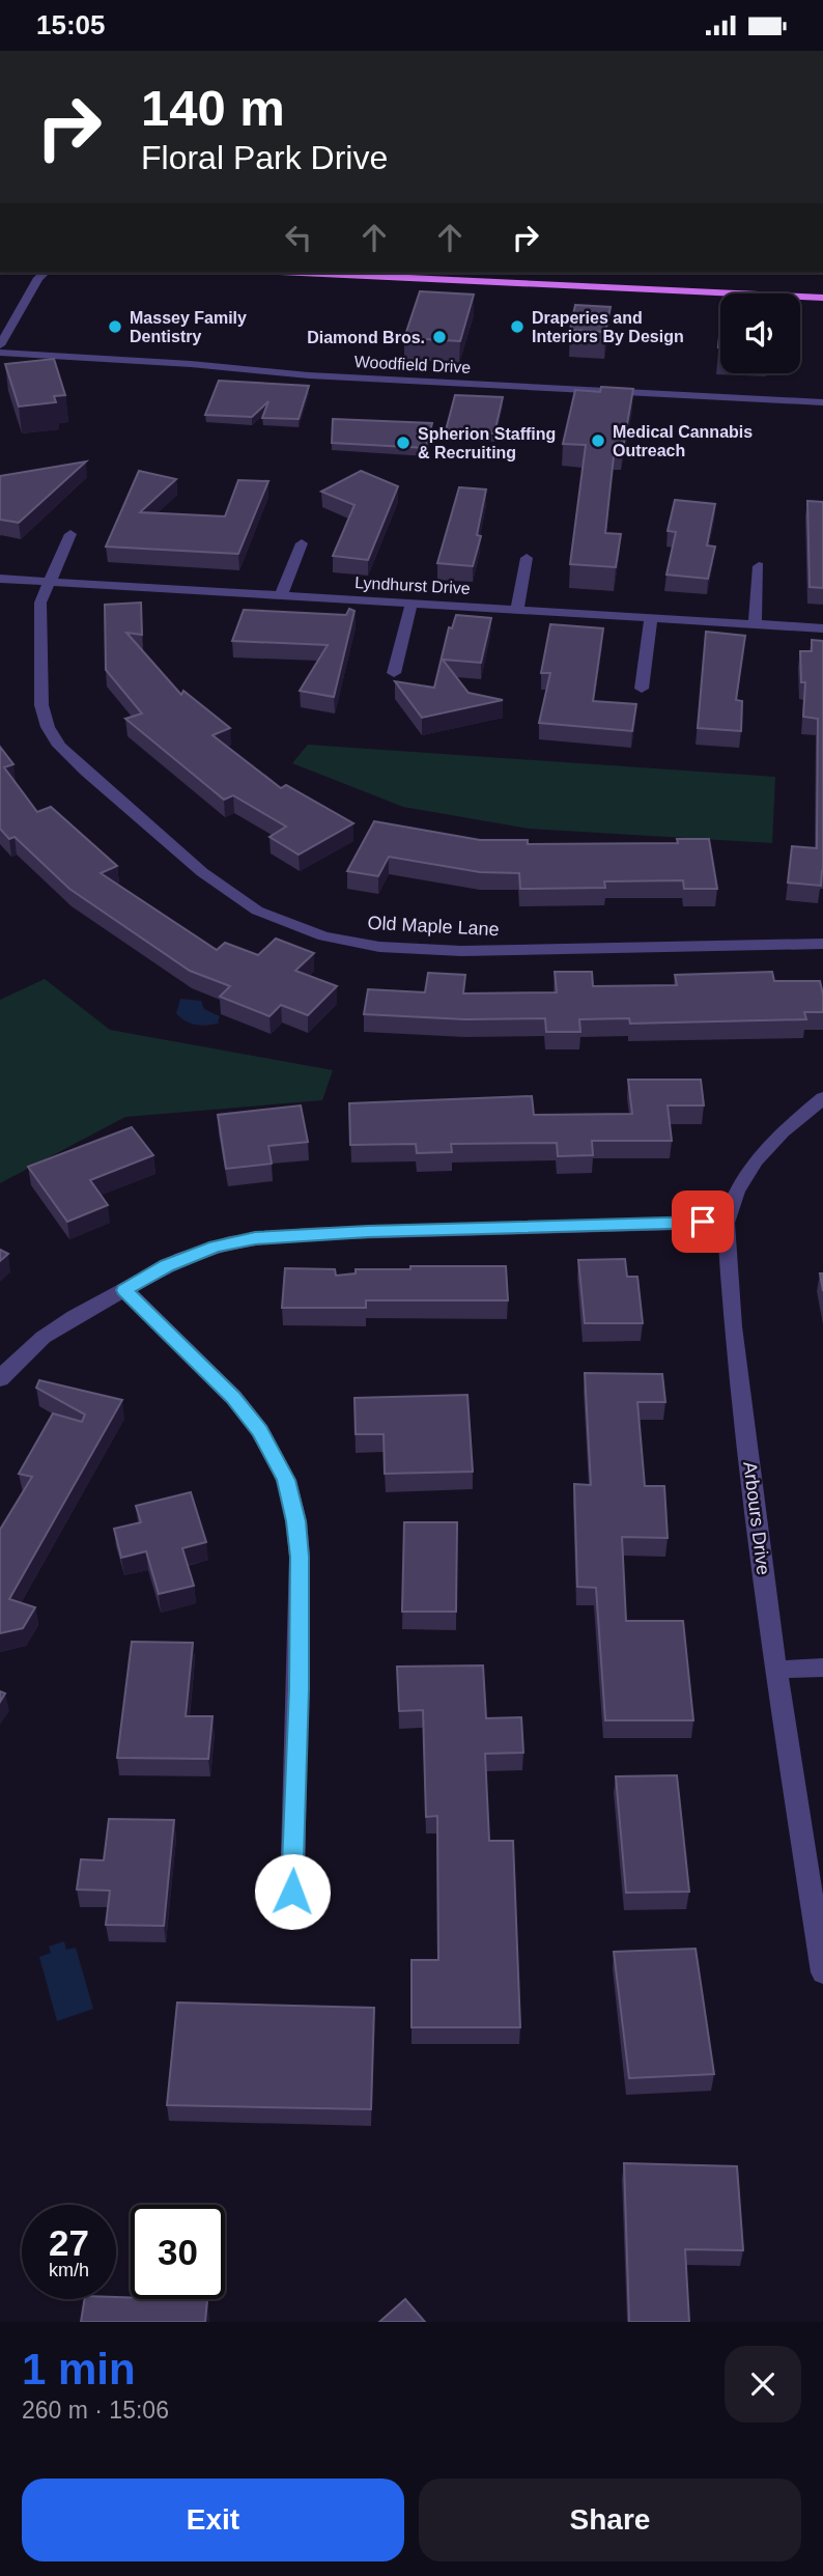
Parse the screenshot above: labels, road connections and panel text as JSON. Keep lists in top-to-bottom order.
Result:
{
  "streets": {
    "street": [
      "Woodfield Drive",
      "Lyndhurst Drive",
      "Old Maple Lane",
      "Arbours Drive"
    ]
  },
  "crossings": [
    ["Lyndhurst Drive", "Old Maple Lane"]
  ],
  "places": [
    "Massey Family Dentistry",
    "Draperies and Interiors By Design",
    "Diamond Bros.",
    "Medical Cannabis Outreach",
    "Spherion Staffing & Recruiting"
  ],
  "page": {
    "status": "15:05",
    "turn": ["140 m", "Floral Park Drive"],
    "speed": "27 km/h",
    "limit": "30",
    "heading": ["1 min", "260 m · 15:06"],
    "buttons": ["Exit", "Share"]
  }
}
